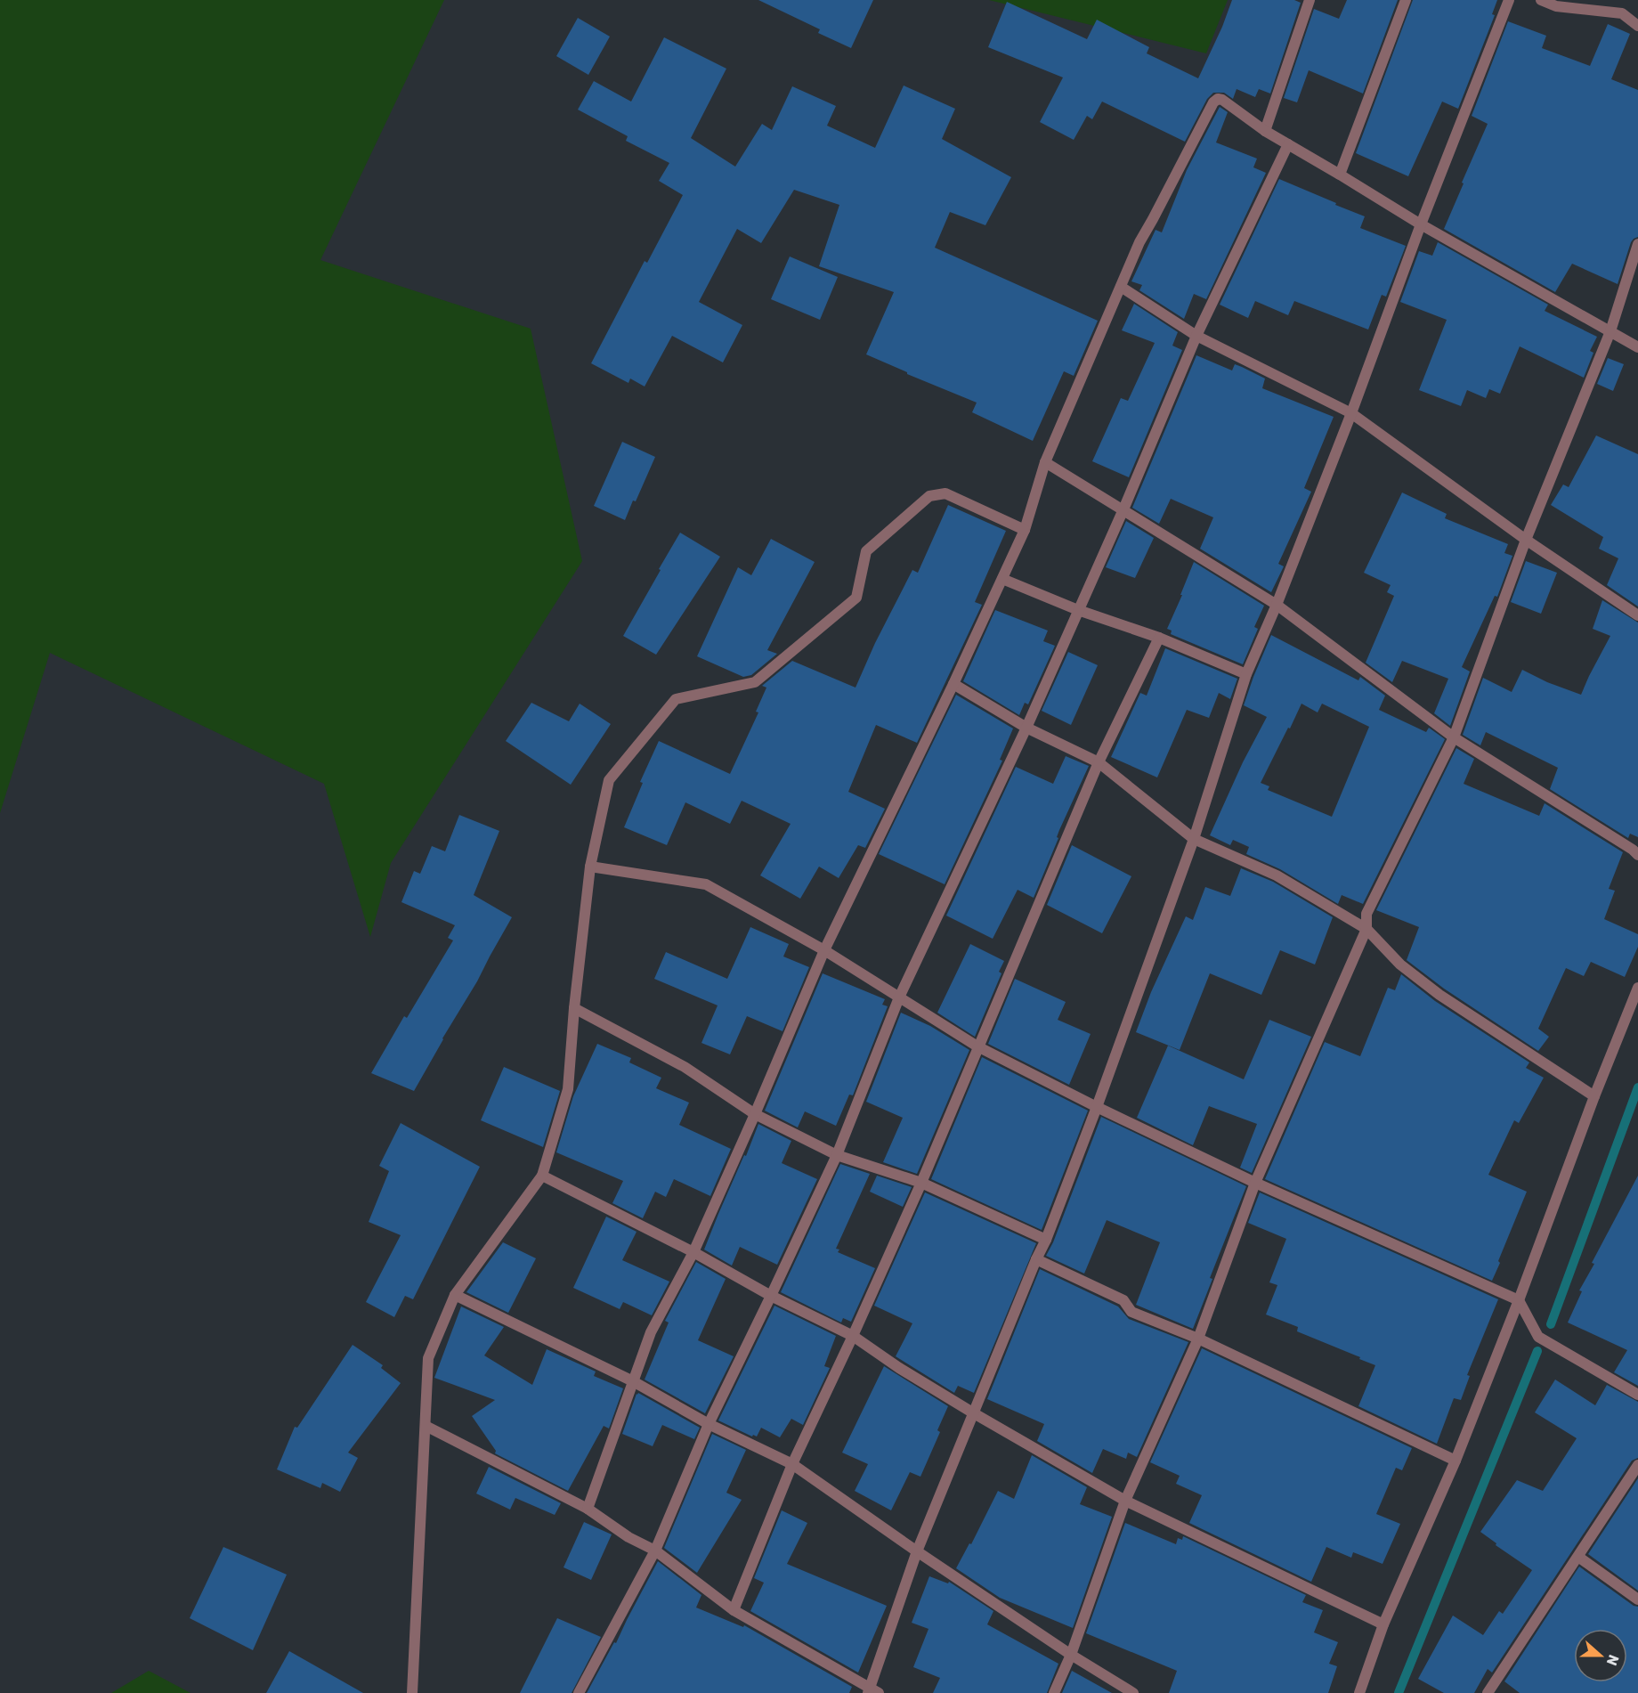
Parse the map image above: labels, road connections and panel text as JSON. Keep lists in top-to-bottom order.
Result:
{
  "north": "right"
}
